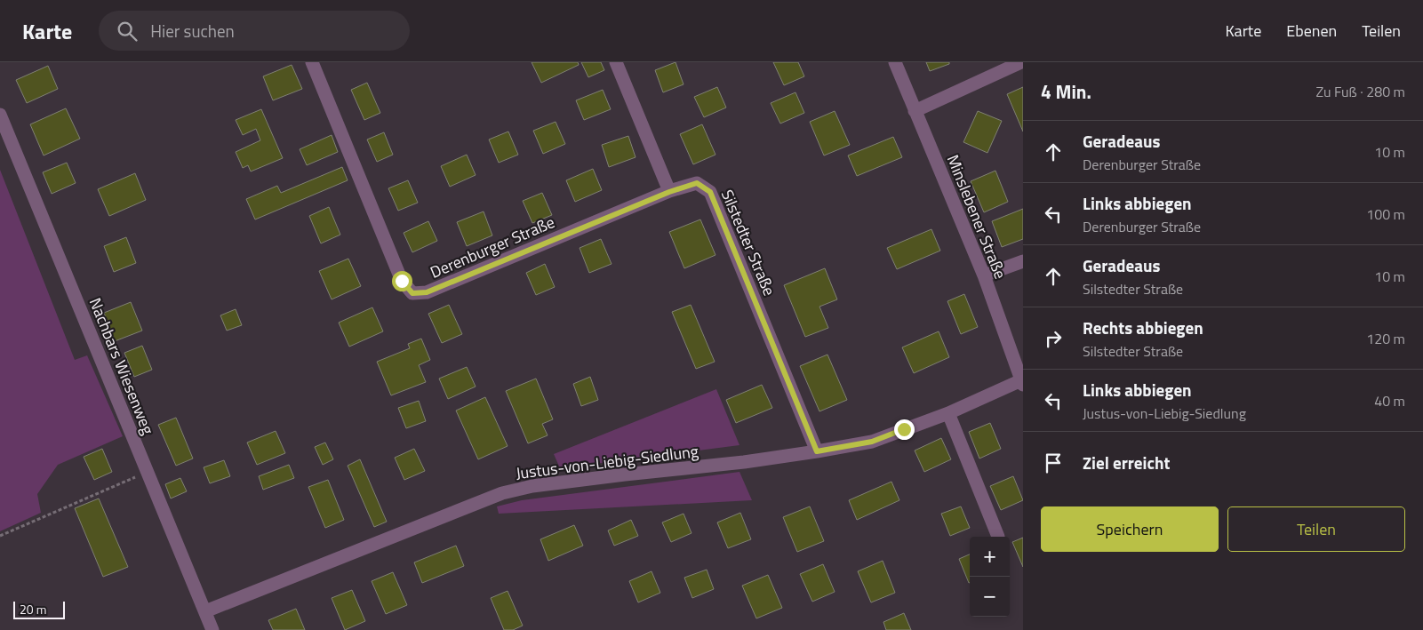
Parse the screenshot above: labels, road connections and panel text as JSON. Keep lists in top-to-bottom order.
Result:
{
  "streets": {
    "street": [
      "Minslebener Straße",
      "Silstedter Straße",
      "Derenburger Straße",
      "Nachbars Wiesenweg",
      "Justus-von-Liebig-Siedlung"
    ]
  },
  "crossings": [
    ["Minslebener Straße", "Justus-von-Liebig-Siedlung"],
    ["Silstedter Straße", "Derenburger Straße"],
    ["Silstedter Straße", "Justus-von-Liebig-Siedlung"],
    ["Nachbars Wiesenweg", "Justus-von-Liebig-Siedlung"]
  ],
  "scale_bar": "20 m",
  "page": {
    "header": "Karte",
    "search": "Hier suchen",
    "nav": ["Karte", "Ebenen", "Teilen"],
    "heading": ["4 Min.", "Zu Fuß · 280 m"],
    "list": [
      ["Geradeaus", "Derenburger Straße", "10 m"],
      ["Links abbiegen", "Derenburger Straße", "100 m"],
      ["Geradeaus", "Silstedter Straße", "10 m"],
      ["Rechts abbiegen", "Silstedter Straße", "120 m"],
      ["Links abbiegen", "Justus-von-Liebig-Siedlung", "40 m"],
      "Ziel erreicht"
    ],
    "buttons": ["Speichern", "Teilen"],
    "map_buttons": ["+", "−"],
    "scale": "20 m"
  }
}
